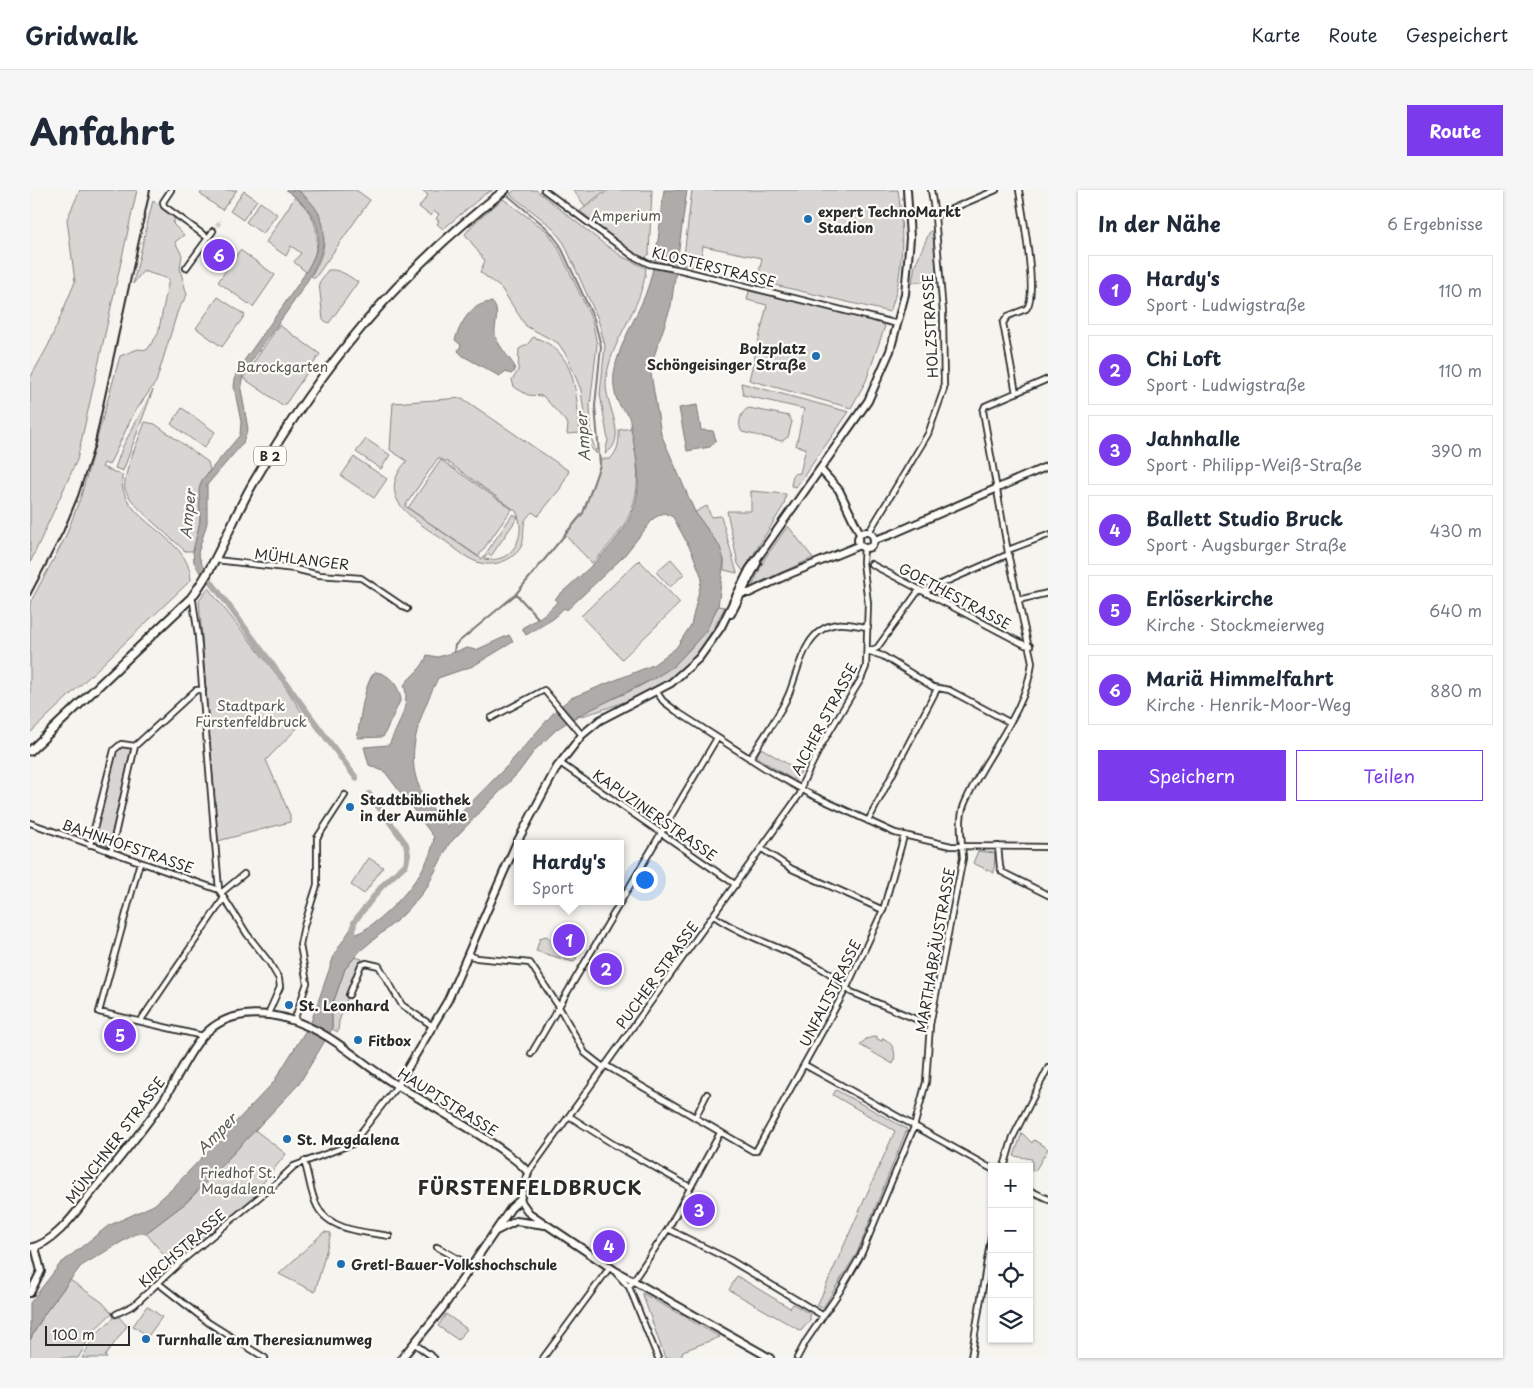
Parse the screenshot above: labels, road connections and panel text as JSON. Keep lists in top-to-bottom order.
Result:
{
  "streets": {
    "main road": ["B 2"],
    "street": [
      "KLOSTERSTRASSE",
      "HOLZSTRASSE",
      "MÜHLANGER",
      "GOETHESTRASSE",
      "AICHER STRASSE",
      "KAPUZINERSTRASSE",
      "BAHNHOFSTRASSE",
      "MARTHABRÄUSTRASSE",
      "PUCHER STRASSE",
      "UNFALTSTRASSE",
      "HAUPTSTRASSE",
      "MÜNCHNER STRASSE",
      "KIRCHSTRASSE"
    ]
  },
  "crossings": [
    ["B 2", "MÜHLANGER"],
    ["GOETHESTRASSE", "AICHER STRASSE"],
    ["GOETHESTRASSE", "MARTHABRÄUSTRASSE"],
    ["AICHER STRASSE", "PUCHER STRASSE"],
    ["KAPUZINERSTRASSE", "PUCHER STRASSE"],
    ["PUCHER STRASSE", "HAUPTSTRASSE"],
    ["HAUPTSTRASSE", "MÜNCHNER STRASSE"],
    ["HAUPTSTRASSE", "KIRCHSTRASSE"]
  ],
  "districts": ["FÜRSTENFELDBRUCK"],
  "water": ["Amper"],
  "parks": [
    "Amperium",
    "Barockgarten",
    "Stadtpark Fürstenfeldbruck",
    "Friedhof St. Magdalena"
  ],
  "places": [
    "expert TechnoMarkt Stadion",
    "Bolzplatz Schöngeisinger Straße",
    "Stadtbibliothek in der Aumühle",
    "St. Leonhard",
    "Fitbox",
    "St. Magdalena",
    "Gretl-Bauer-Volkshochschule",
    "Turnhalle am Theresianumweg"
  ],
  "scale_bar": "100 m",
  "page": {
    "header": "Gridwalk",
    "nav": ["Karte", "Route", "Gespeichert"],
    "title": "Anfahrt",
    "buttons": [
      "Route",
      ["Speichern", "Teilen"]
    ],
    "heading": ["In der Nähe", "6 Ergebnisse"],
    "pins": [
      "6",
      "1",
      "2",
      "5",
      "3",
      "4"
    ],
    "list": [
      {
        "mark": "1",
        "name": "Hardy's",
        "note": "Sport · Ludwigstraße",
        "value": "110 m"
      },
      {
        "mark": "2",
        "name": "Chi Loft",
        "note": "Sport · Ludwigstraße",
        "value": "110 m"
      },
      {
        "mark": "3",
        "name": "Jahnhalle",
        "note": "Sport · Philipp-Weiß-Straße",
        "value": "390 m"
      },
      {
        "mark": "4",
        "name": "Ballett Studio Bruck",
        "note": "Sport · Augsburger Straße",
        "value": "430 m"
      },
      {
        "mark": "5",
        "name": "Erlöserkirche",
        "note": "Kirche · Stockmeierweg",
        "value": "640 m"
      },
      {
        "mark": "6",
        "name": "Mariä Himmelfahrt",
        "note": "Kirche · Henrik-Moor-Weg",
        "value": "880 m"
      }
    ],
    "popup": ["Hardy's", "Sport"],
    "map_buttons": ["+", "−"],
    "scale": "100 m"
  }
}
